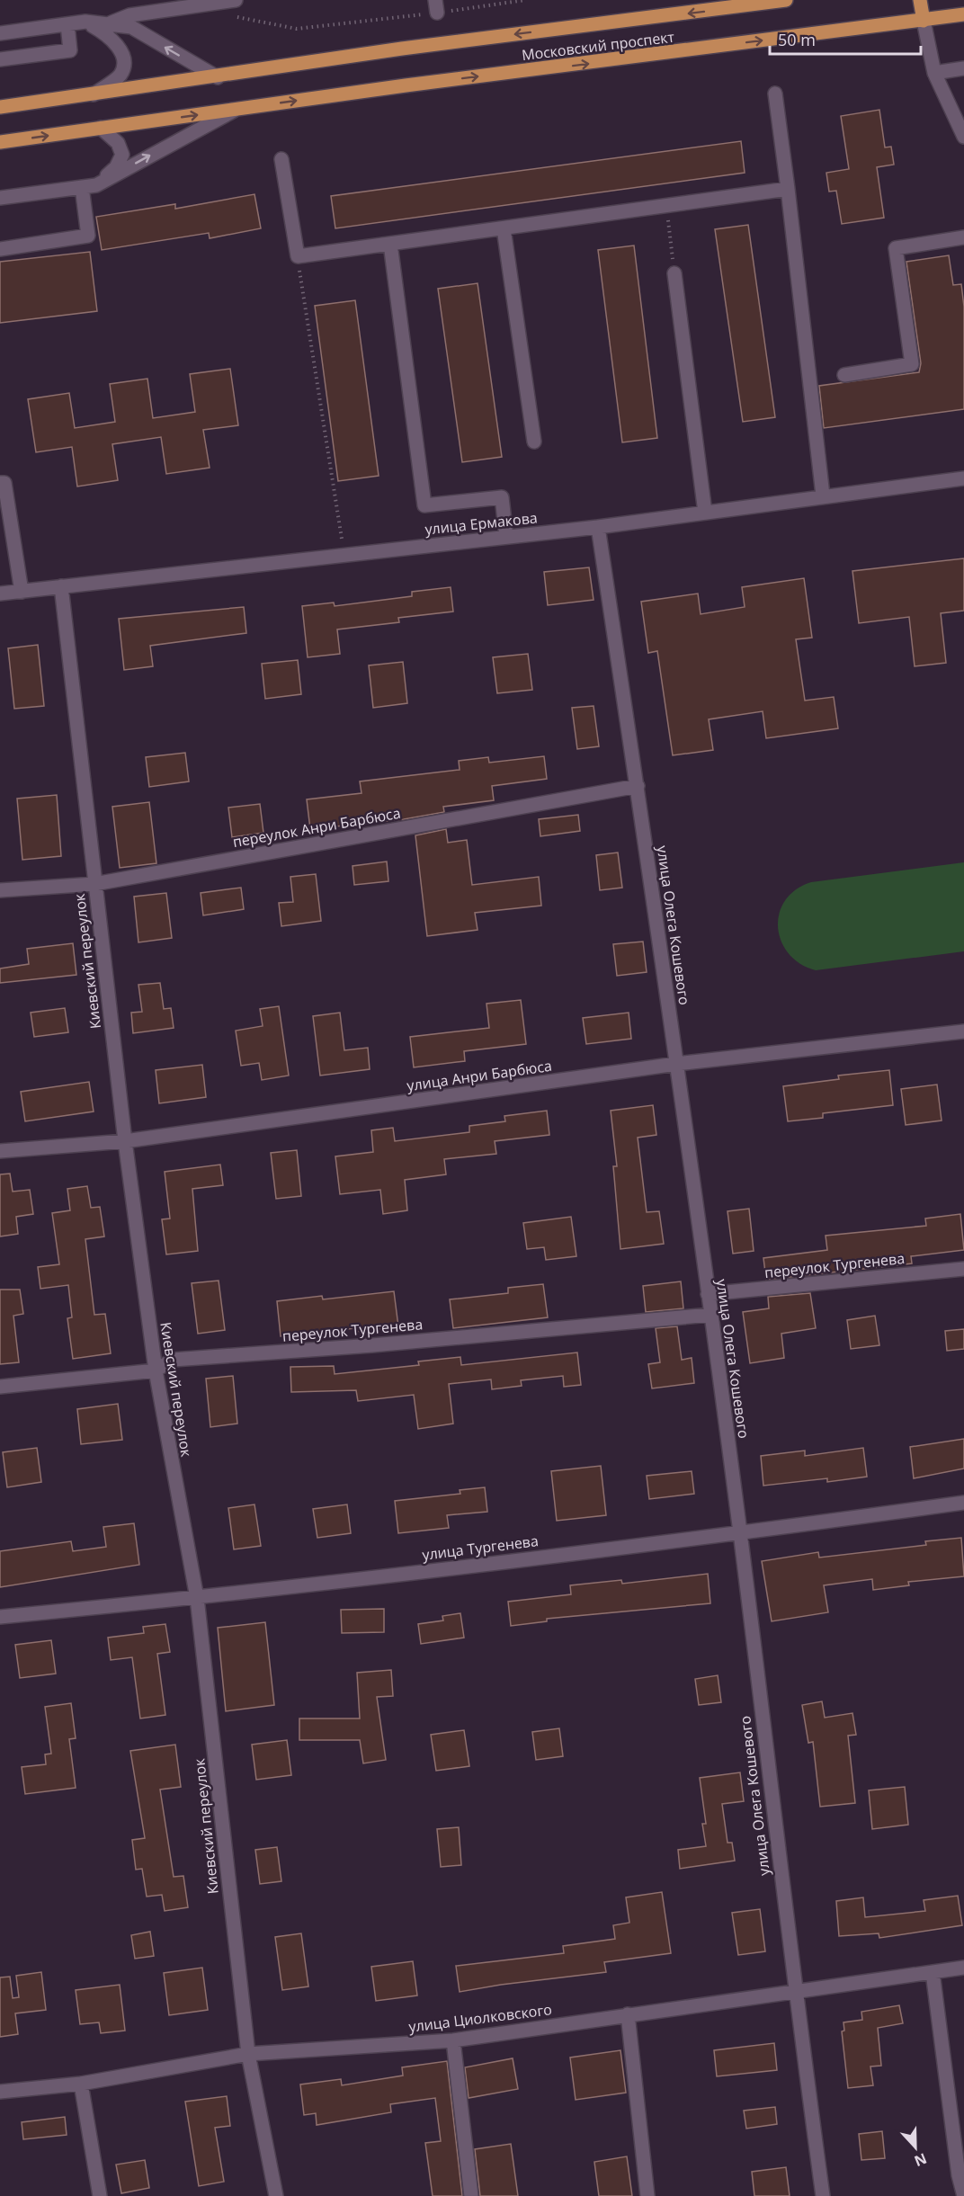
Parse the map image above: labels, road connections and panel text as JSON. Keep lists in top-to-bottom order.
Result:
{
  "streets": {
    "main road": ["Московский проспект"],
    "street": [
      "улица Ермакова",
      "переулок Анри Барбюса",
      "улица Олега Кошевого",
      "Киевский переулок",
      "улица Анри Барбюса",
      "переулок Тургенева",
      "улица Тургенева",
      "улица Циолковского"
    ]
  },
  "crossings": [
    ["улица Ермакова", "улица Олега Кошевого"],
    ["улица Ермакова", "Киевский переулок"],
    ["переулок Анри Барбюса", "улица Олега Кошевого"],
    ["переулок Анри Барбюса", "Киевский переулок"],
    ["улица Олега Кошевого", "улица Анри Барбюса"],
    ["улица Олега Кошевого", "переулок Тургенева"],
    ["улица Олега Кошевого", "улица Тургенева"],
    ["улица Олега Кошевого", "улица Циолковского"],
    ["Киевский переулок", "улица Анри Барбюса"],
    ["Киевский переулок", "переулок Тургенева"],
    ["Киевский переулок", "улица Тургенева"],
    ["Киевский переулок", "улица Циолковского"]
  ],
  "scale_bar": "50 m",
  "north": "bottom"
}
